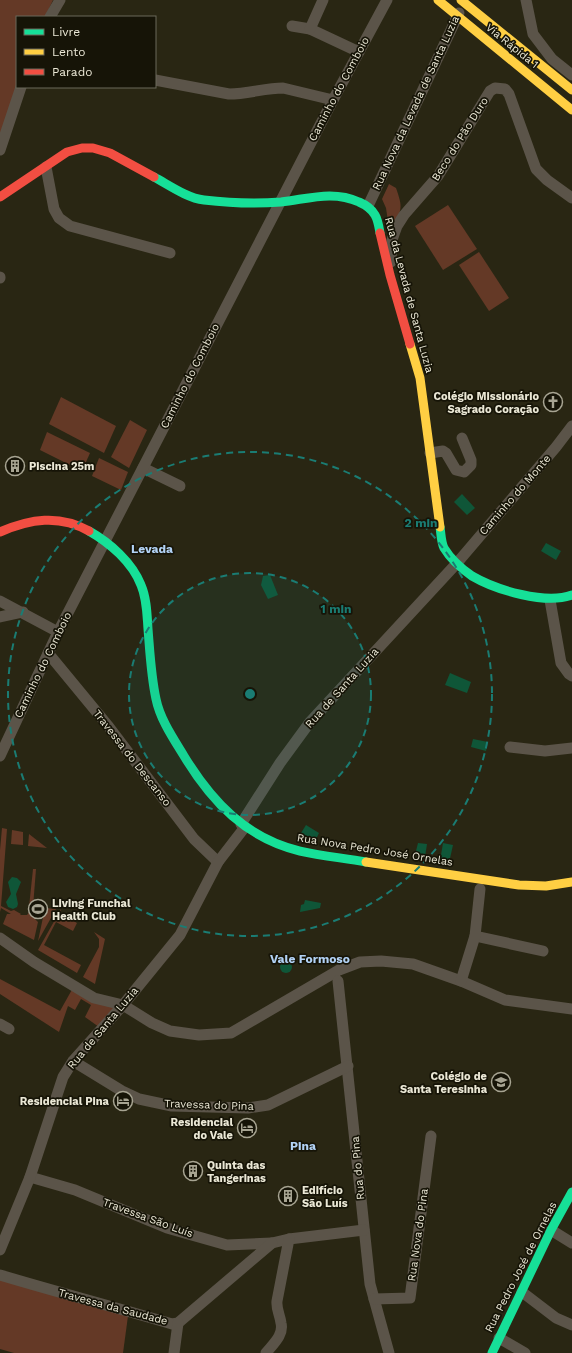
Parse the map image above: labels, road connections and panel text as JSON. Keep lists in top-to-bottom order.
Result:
{
  "streets": {
    "main road": [
      "Via Rápida 1",
      "Rua da Levada de Santa Luzia",
      "Rua Nova Pedro José Ornelas",
      "Rua Pedro José de Ornelas"
    ],
    "street": [
      "Caminho do Comboio",
      "Rua Nova da Levada de Santa Luzia",
      "Beco do Pão Duro",
      "Caminho do Monte",
      "Rua de Santa Luzia",
      "Travessa do Descanso",
      "Travessa do Pina",
      "Rua do Pina",
      "Travessa São Luís",
      "Rua Nova do Pina",
      "Travessa da Saudade"
    ]
  },
  "crossings": [
    ["Caminho do Comboio", "Travessa do Descanso"],
    ["Caminho do Comboio", "Rua Nova Pedro José Ornelas"],
    ["Rua Nova da Levada de Santa Luzia", "Rua da Levada de Santa Luzia"],
    ["Beco do Pão Duro", "Rua da Levada de Santa Luzia"],
    ["Rua da Levada de Santa Luzia", "Caminho do Monte"],
    ["Rua da Levada de Santa Luzia", "Rua de Santa Luzia"],
    ["Caminho do Monte", "Rua de Santa Luzia"],
    ["Rua de Santa Luzia", "Travessa do Descanso"],
    ["Rua de Santa Luzia", "Rua Nova Pedro José Ornelas"],
    ["Rua de Santa Luzia", "Travessa do Pina"],
    ["Rua de Santa Luzia", "Travessa São Luís"],
    ["Travessa do Pina", "Rua do Pina"],
    ["Rua do Pina", "Travessa São Luís"],
    ["Rua do Pina", "Rua Nova do Pina"],
    ["Travessa São Luís", "Travessa da Saudade"]
  ],
  "districts": ["Levada", "Vale Formoso", "Pina"],
  "places": {
    "church": ["Colégio Missionário Sagrado Coração"],
    "building": ["Piscina 25m", "Quinta das Tangerinas", "Edifício São Luís"],
    "sports": ["Living Funchal Health Club"],
    "school or university": ["Colégio de Santa Teresinha"],
    "hotel": ["Residencial Pina", "Residencial do Vale"]
  },
  "legend": ["Livre", "Lento", "Parado"],
  "rings": ["2 min", "1 min"]
}
